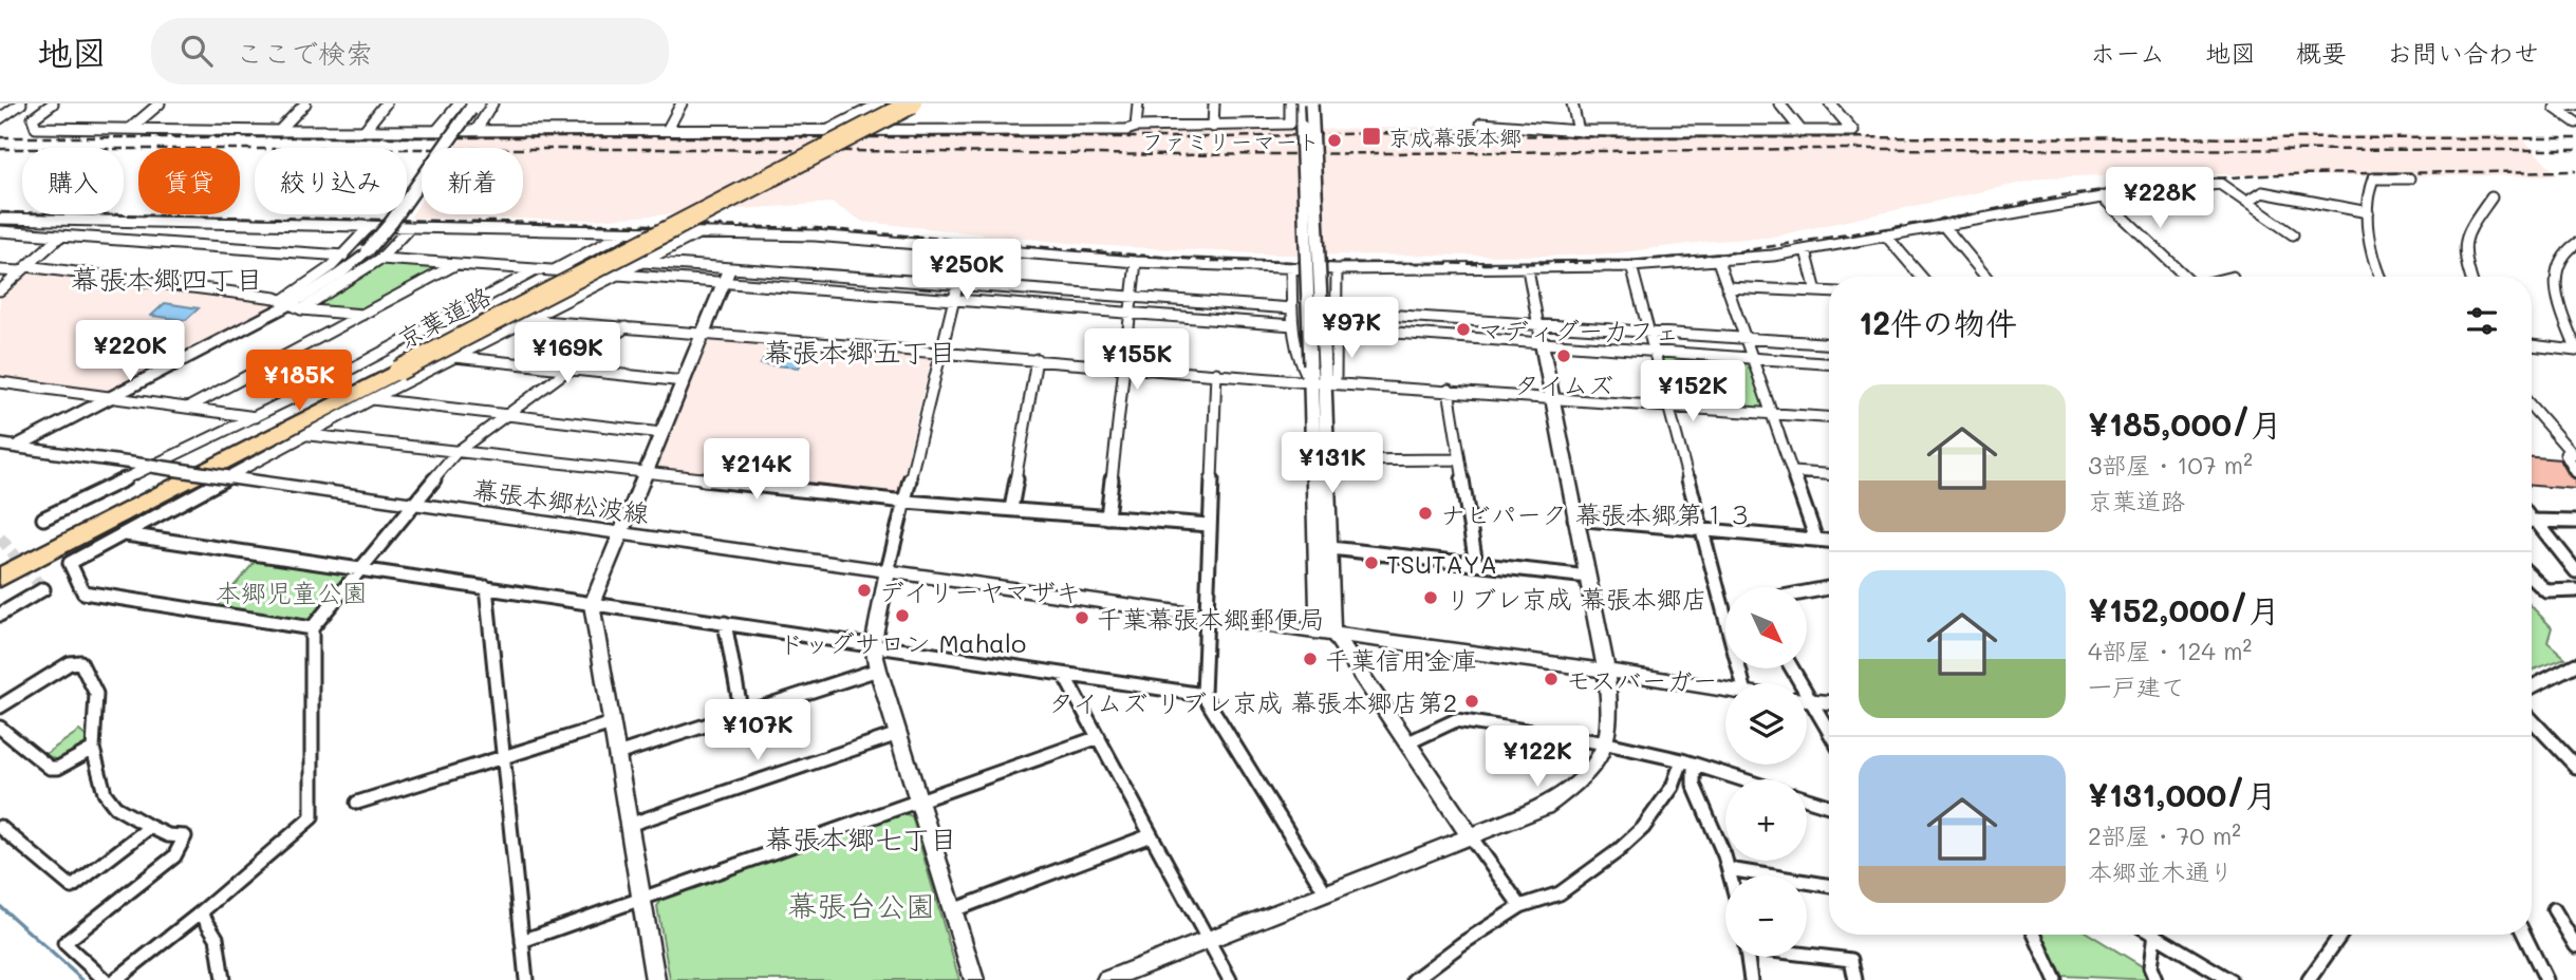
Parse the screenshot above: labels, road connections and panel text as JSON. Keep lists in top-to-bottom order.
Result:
{
  "streets": {
    "highway": ["京葉道路"],
    "street": ["幕張本郷松波線"]
  },
  "districts": ["幕張本郷四丁目", "幕張本郷五丁目", "幕張本郷七丁目"],
  "parks": ["本郷児童公園", "幕張台公園"],
  "places": {
    "transit": ["京成幕張本郷"],
    "other": [
      "ファミリーマート",
      "マディグーカフェ",
      "タイムズ",
      "ナビパーク 幕張本郷第１３",
      "TSUTAYA",
      "デイリーヤマザキ",
      "リブレ京成 幕張本郷店",
      "ドッグサロン Mahalo",
      "千葉幕張本郷郵便局",
      "千葉信用金庫",
      "モスバーガー",
      "タイムズ リブレ京成 幕張本郷店第2"
    ]
  },
  "north": "bottom right",
  "page": {
    "header": "地図",
    "search": "ここで検索",
    "nav": [
      "ホーム",
      "地図",
      "概要",
      "お問い合わせ"
    ],
    "chip": [
      "購入",
      "賃貸",
      "絞り込み",
      "新着"
    ],
    "price": [
      "¥228K",
      "¥250K",
      "¥97K",
      "¥220K",
      "¥169K",
      "¥155K",
      "¥185K",
      "¥152K",
      "¥131K",
      "¥214K",
      "¥107K",
      "¥122K"
    ],
    "heading": "12件の物件",
    "list": [
      {
        "name": "¥185,000/月",
        "note": "3部屋 · 107 m² · 京葉道路"
      },
      {
        "name": "¥152,000/月",
        "note": "4部屋 · 124 m² · 一戸建て"
      },
      {
        "name": "¥131,000/月",
        "note": "2部屋 · 70 m² · 本郷並木通り"
      }
    ],
    "map_buttons": ["+", "−"]
  }
}
